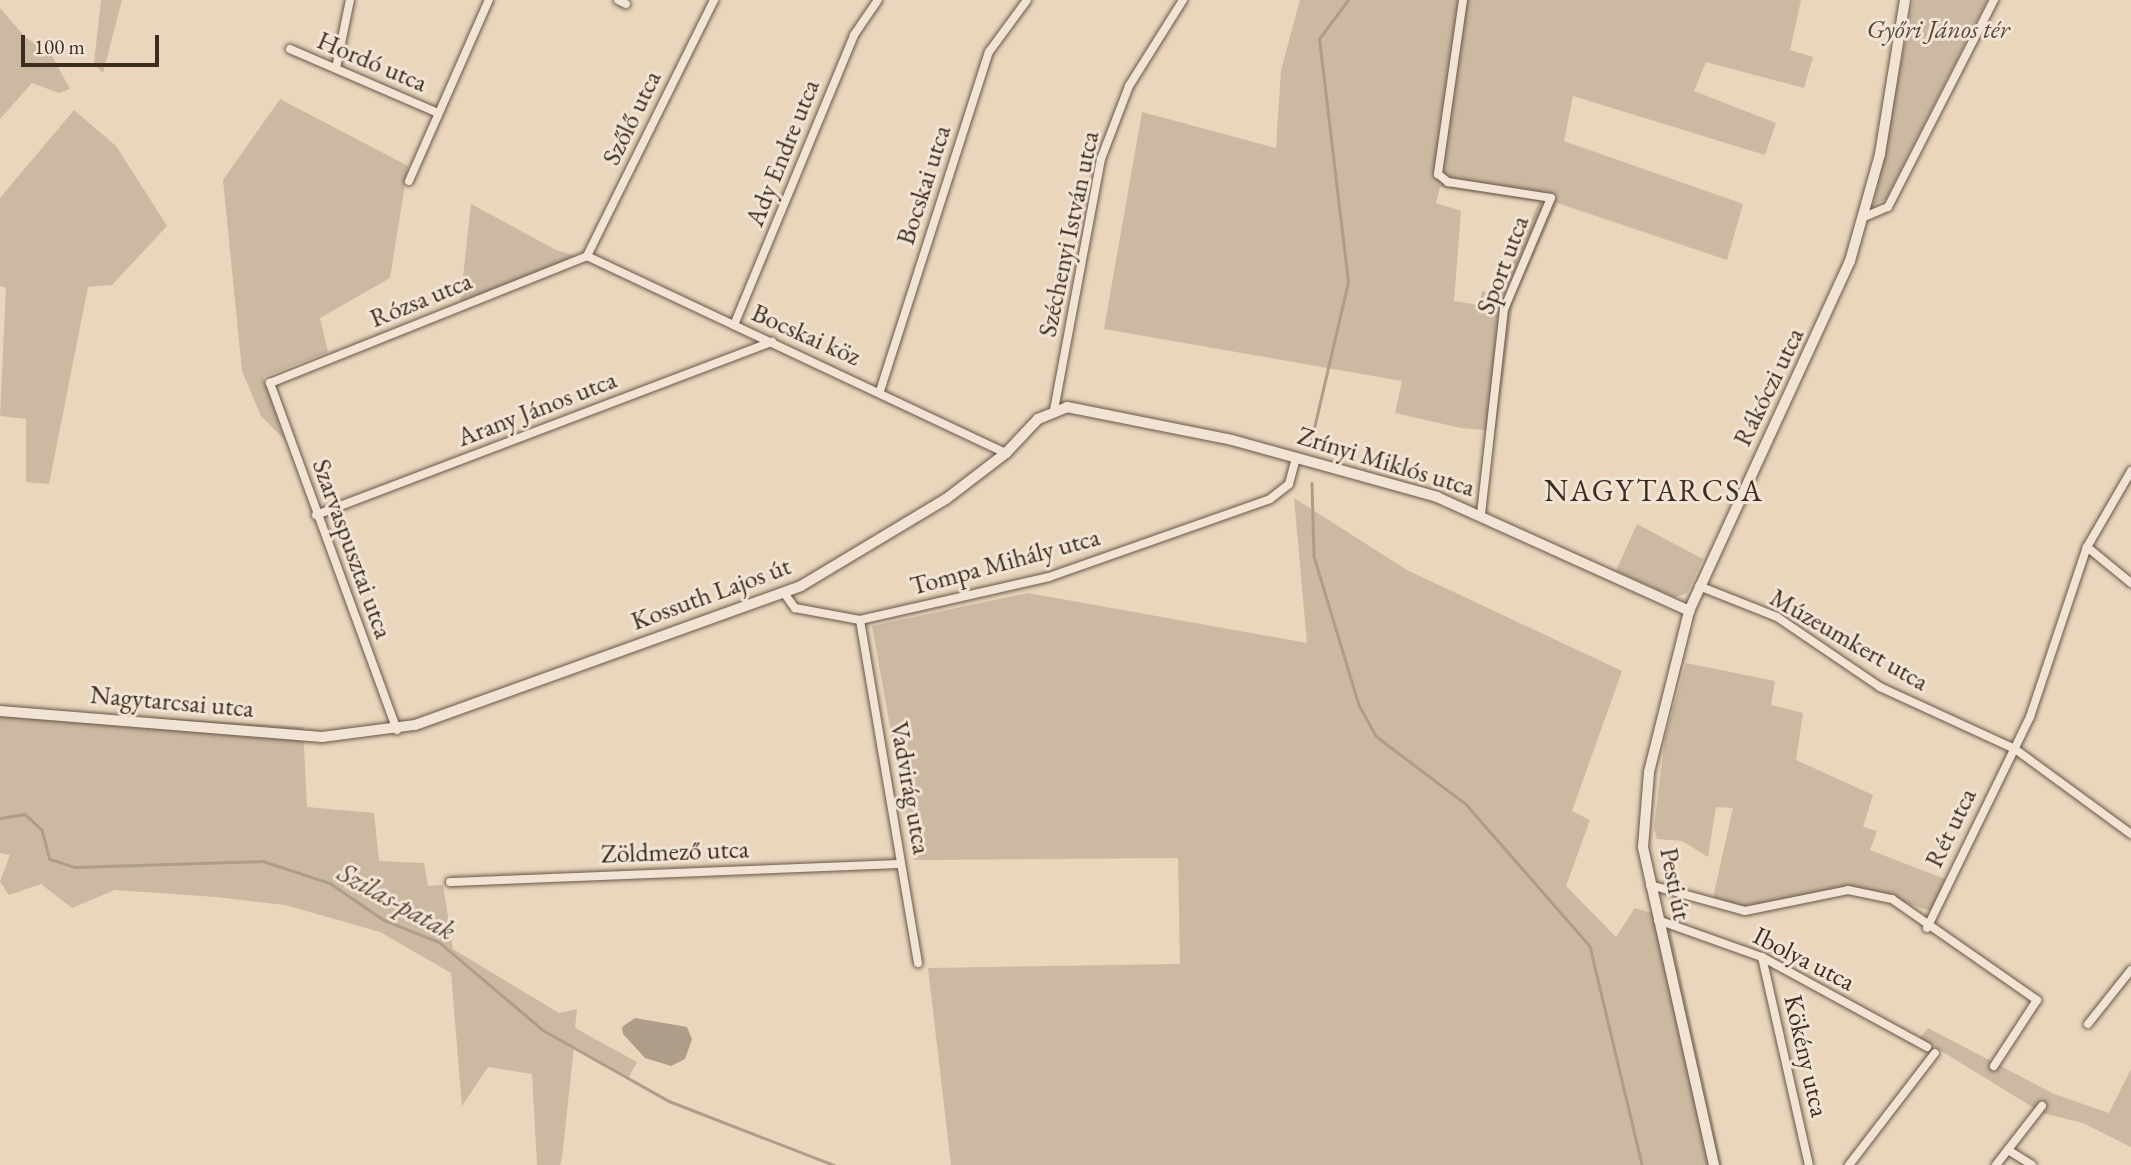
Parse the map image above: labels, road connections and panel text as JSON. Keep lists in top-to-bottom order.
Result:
{
  "streets": {
    "main road": [
      "Rákóczi utca",
      "Zrínyi Miklós utca",
      "Kossuth Lajos út",
      "Nagytarcsai utca",
      "Pesti út"
    ],
    "street": [
      "Hordó utca",
      "Szőlő utca",
      "Ady Endre utca",
      "Bocskai utca",
      "Széchenyi István utca",
      "Sport utca",
      "Rózsa utca",
      "Bocskai köz",
      "Arany János utca",
      "Szarvaspusztai utca",
      "Tompa Mihály utca",
      "Múzeumkert utca",
      "Vadvirág utca",
      "Rét utca",
      "Zöldmező utca",
      "Ibolya utca",
      "Kökény utca"
    ]
  },
  "crossings": [
    ["Szőlő utca", "Rózsa utca"],
    ["Szőlő utca", "Bocskai köz"],
    ["Ady Endre utca", "Bocskai köz"],
    ["Bocskai utca", "Bocskai köz"],
    ["Széchenyi István utca", "Zrínyi Miklós utca"],
    ["Széchenyi István utca", "Kossuth Lajos út"],
    ["Sport utca", "Zrínyi Miklós utca"],
    ["Rózsa utca", "Bocskai köz"],
    ["Rózsa utca", "Szarvaspusztai utca"],
    ["Bocskai köz", "Arany János utca"],
    ["Bocskai köz", "Kossuth Lajos út"],
    ["Rákóczi utca", "Zrínyi Miklós utca"],
    ["Rákóczi utca", "Múzeumkert utca"],
    ["Rákóczi utca", "Pesti út"],
    ["Arany János utca", "Szarvaspusztai utca"],
    ["Zrínyi Miklós utca", "Tompa Mihály utca"],
    ["Zrínyi Miklós utca", "Kossuth Lajos út"],
    ["Zrínyi Miklós utca", "Pesti út"],
    ["Szarvaspusztai utca", "Kossuth Lajos út"],
    ["Tompa Mihály utca", "Kossuth Lajos út"],
    ["Tompa Mihály utca", "Vadvirág utca"],
    ["Kossuth Lajos út", "Nagytarcsai utca"],
    ["Múzeumkert utca", "Rét utca"],
    ["Vadvirág utca", "Zöldmező utca"],
    ["Pesti út", "Ibolya utca"],
    ["Ibolya utca", "Kökény utca"]
  ],
  "districts": ["NAGYTARCSA"],
  "water": ["Szilas-patak"],
  "parks": ["Győri János tér"],
  "scale_bar": "100 m"
}
